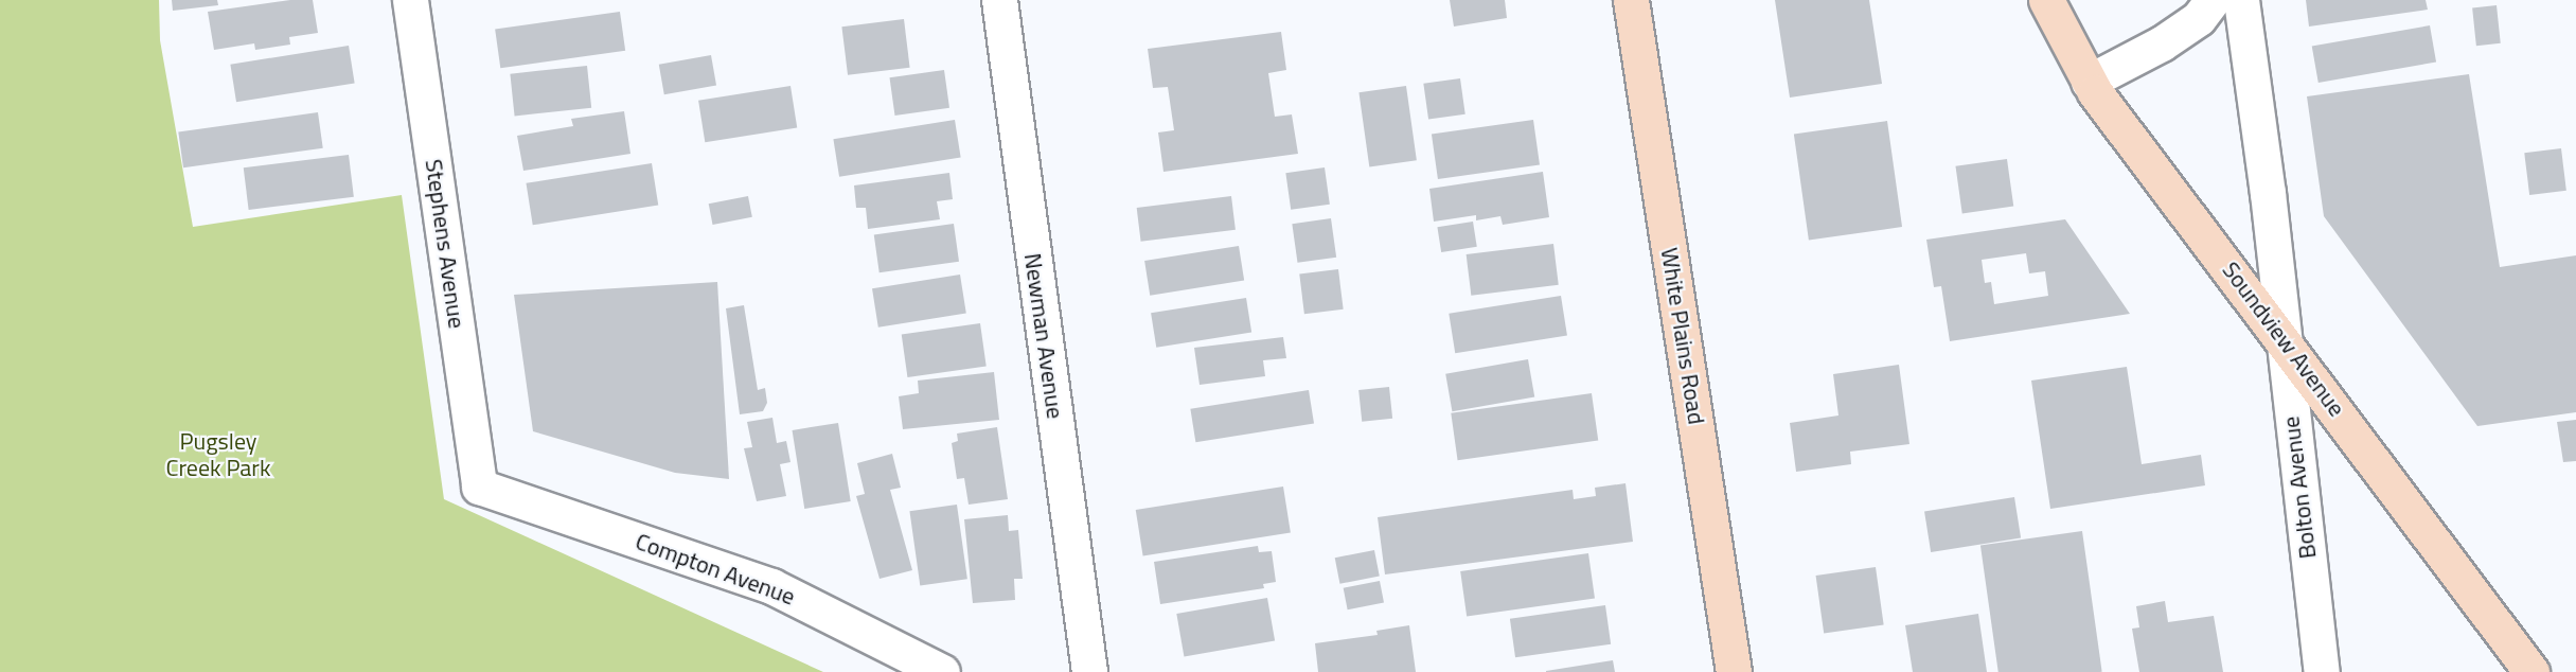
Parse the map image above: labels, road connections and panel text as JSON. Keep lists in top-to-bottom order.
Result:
{
  "streets": {
    "main road": ["White Plains Road", "Soundview Avenue"],
    "street": [
      "Stephens Avenue",
      "Newman Avenue",
      "Bolton Avenue",
      "Compton Avenue"
    ]
  },
  "crossings": [
    ["Stephens Avenue", "Compton Avenue"],
    ["Soundview Avenue", "Bolton Avenue"]
  ],
  "parks": ["Pugsley Creek Park"]
}
